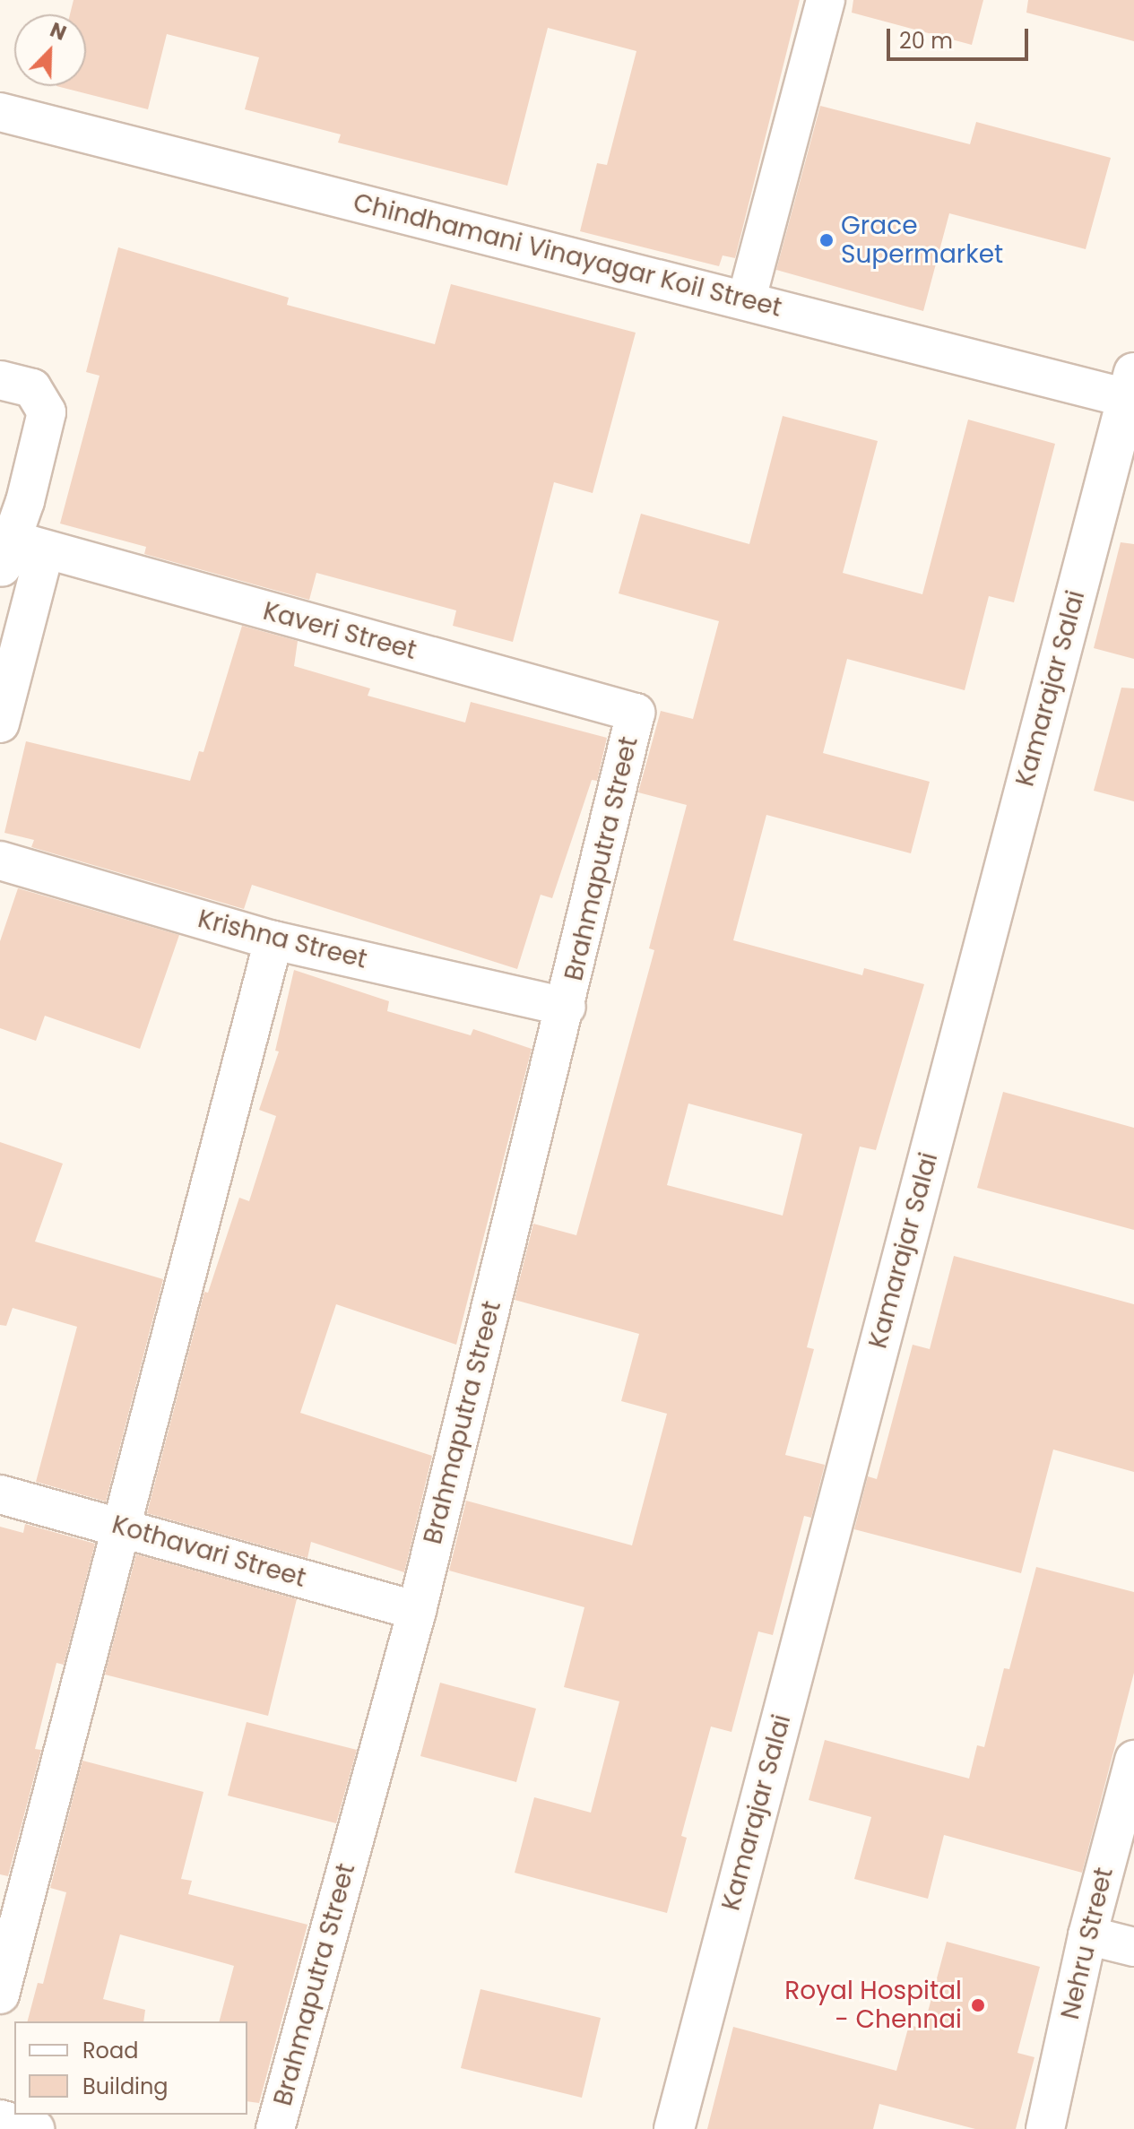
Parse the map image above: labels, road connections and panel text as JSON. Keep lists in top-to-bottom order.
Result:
{
  "streets": {
    "street": [
      "Chindhamani Vinayagar Koil Street",
      "Kaveri Street",
      "Kamarajar Salai",
      "Brahmaputra Street",
      "Krishna Street",
      "Kothavari Street",
      "Nehru Street"
    ]
  },
  "crossings": [
    ["Chindhamani Vinayagar Koil Street", "Kamarajar Salai"],
    ["Kaveri Street", "Brahmaputra Street"],
    ["Brahmaputra Street", "Krishna Street"],
    ["Brahmaputra Street", "Kothavari Street"]
  ],
  "places": ["Grace Supermarket", "Royal Hospital - Chennai"],
  "legend": ["Road", "Building"],
  "scale_bar": "20 m",
  "north": "top right"
}
